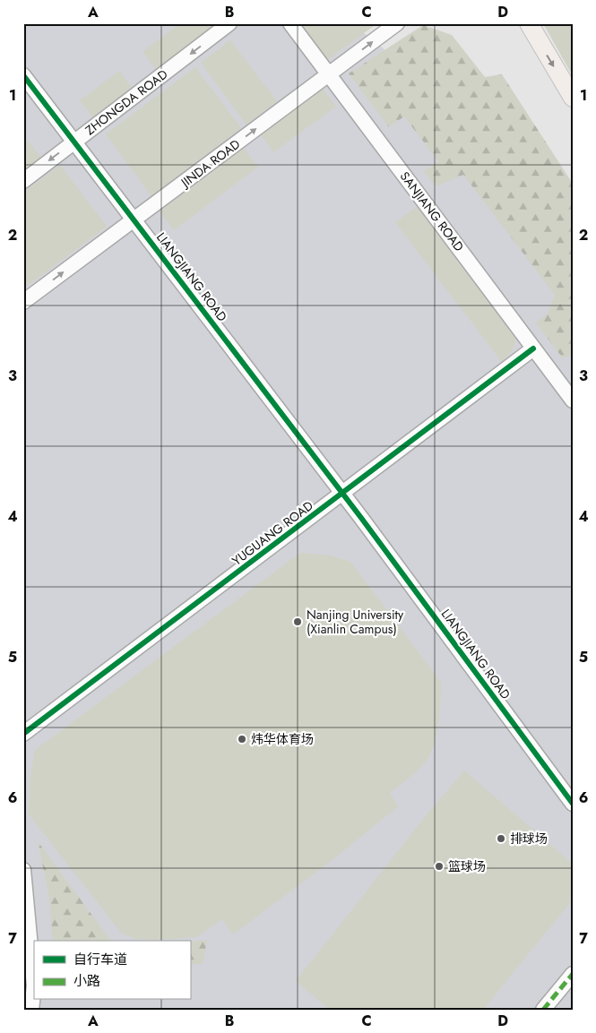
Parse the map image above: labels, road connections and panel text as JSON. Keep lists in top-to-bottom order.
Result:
{
  "streets": {
    "street": [
      "ZHONGDA ROAD",
      "JINDA ROAD",
      "SANJIANG ROAD",
      "LIANGJIANG ROAD",
      "YUGUANG ROAD"
    ]
  },
  "crossings": [
    ["ZHONGDA ROAD", "LIANGJIANG ROAD"],
    ["JINDA ROAD", "SANJIANG ROAD"],
    ["JINDA ROAD", "LIANGJIANG ROAD"],
    ["SANJIANG ROAD", "YUGUANG ROAD"],
    ["LIANGJIANG ROAD", "YUGUANG ROAD"]
  ],
  "one_way": ["ZHONGDA ROAD", "JINDA ROAD"],
  "places": [
    "Nanjing University (Xianlin Campus)",
    "炜华体育场",
    "排球场",
    "篮球场"
  ],
  "legend": ["自行车道", "小路"],
  "grid": {
    "columns": [
      "A",
      "B",
      "C",
      "D"
    ],
    "rows": [
      "1",
      "2",
      "3",
      "4",
      "5",
      "6",
      "7"
    ]
  }
}
